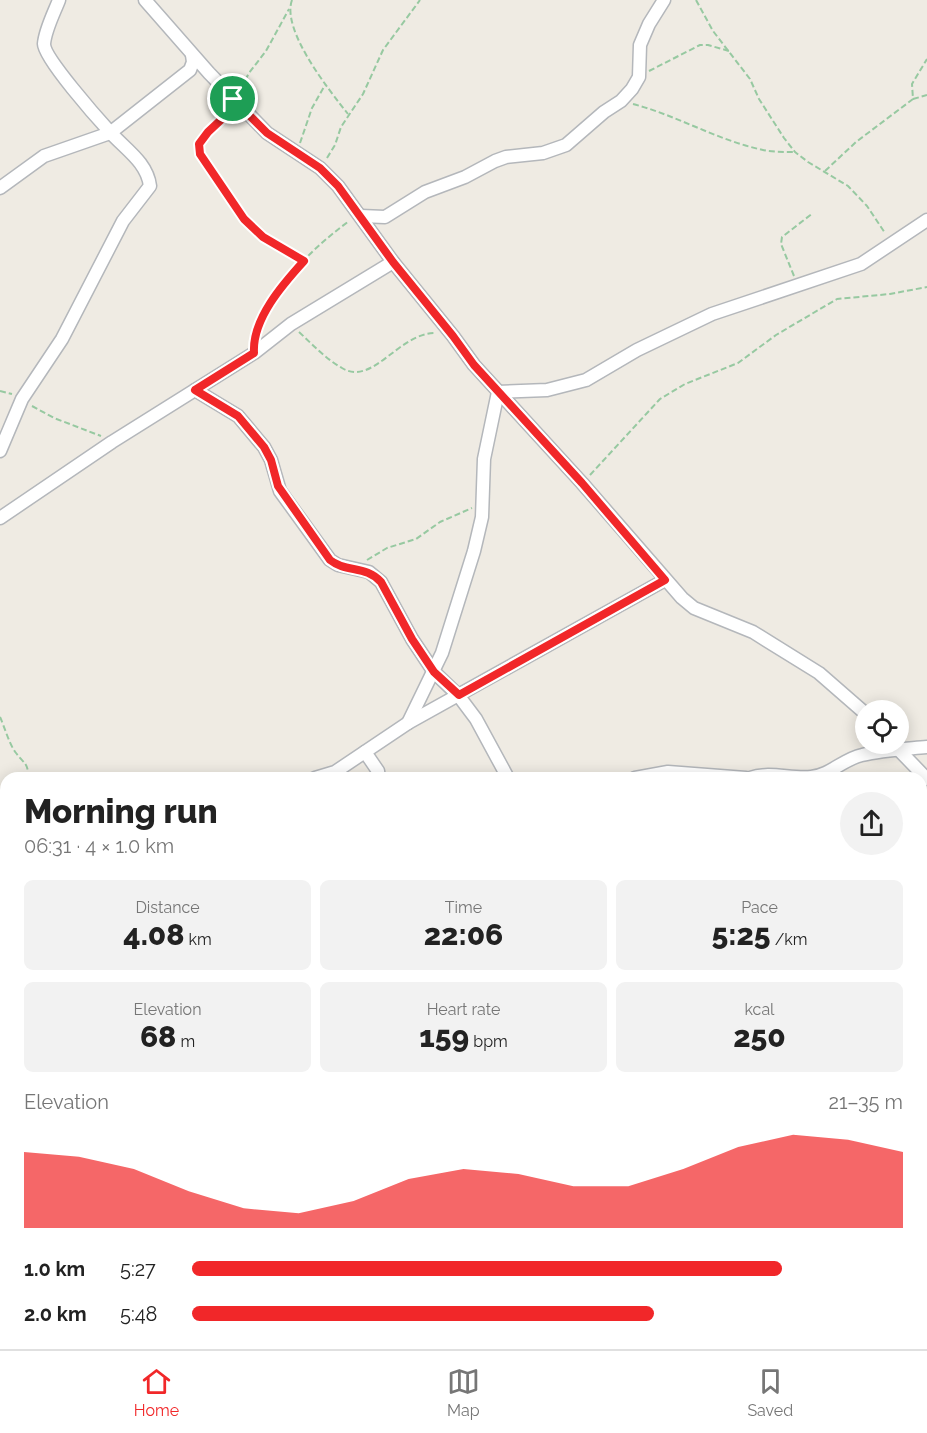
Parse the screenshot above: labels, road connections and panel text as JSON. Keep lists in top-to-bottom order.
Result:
{
  "page": {
    "heading": ["Morning run", "06:31 · 4 × 1.0 km"],
    "stats": [
      ["Distance", "4.08 km"],
      ["Time", "22:06"],
      ["Pace", "5:25 /km"],
      ["Elevation", "68 m"],
      ["Heart rate", "159 bpm"],
      ["kcal", "250"]
    ],
    "chart": ["Elevation", "21–35 m"],
    "list": [
      {
        "name": "1.0 km",
        "note": "5:27"
      },
      {
        "name": "2.0 km",
        "note": "5:48"
      }
    ],
    "tabs": ["Home", "Map", "Saved"]
  }
}
